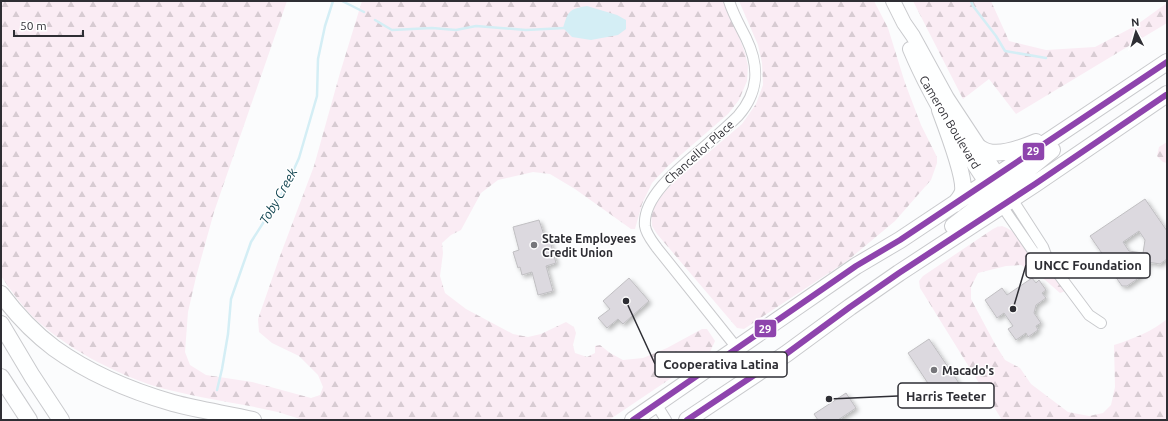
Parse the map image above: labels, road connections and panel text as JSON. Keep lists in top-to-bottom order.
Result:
{
  "streets": {
    "street": ["Cameron Boulevard", "Chancellor Place"]
  },
  "water": ["Toby Creek"],
  "places": [
    "State Employees Credit Union",
    "Cooperativa Latina",
    "UNCC Foundation",
    "Macado's",
    "Harris Teeter"
  ],
  "lines": ["transit line 29"],
  "scale_bar": "50 m",
  "north": "top"
}
